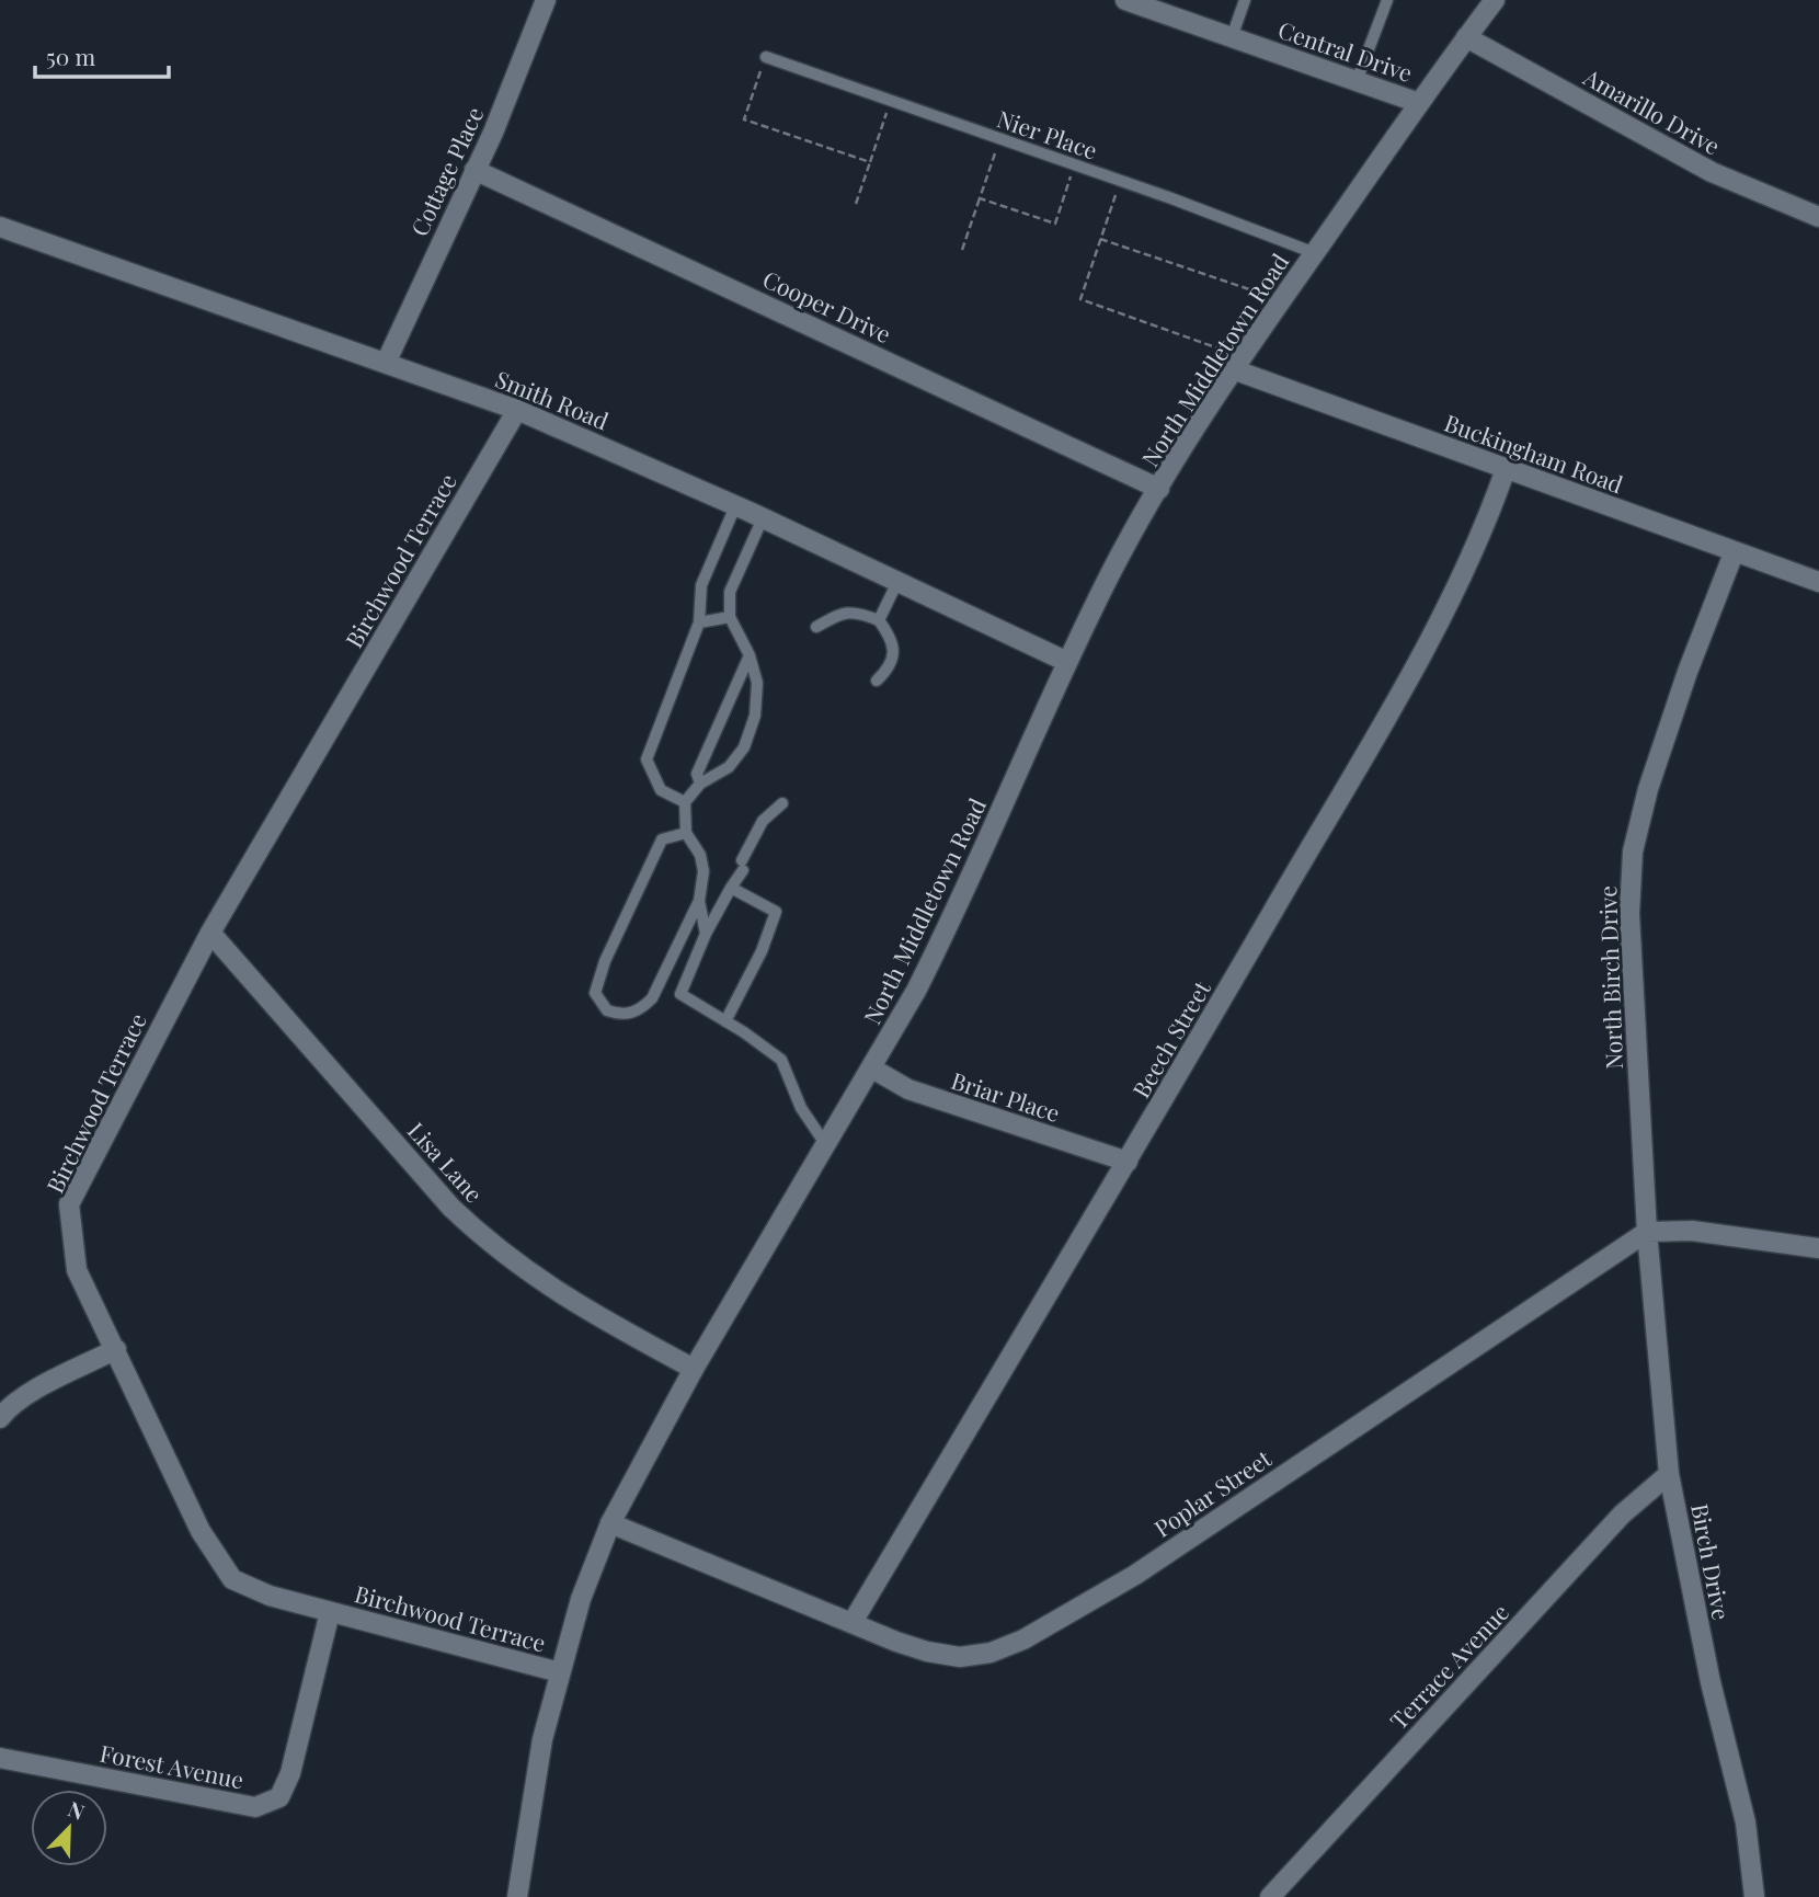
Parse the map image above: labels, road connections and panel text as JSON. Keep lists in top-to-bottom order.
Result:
{
  "streets": {
    "street": [
      "Central Drive",
      "Amarillo Drive",
      "Cottage Place",
      "Cooper Drive",
      "North Middletown Road",
      "Smith Road",
      "Buckingham Road",
      "Birchwood Terrace",
      "North Birch Drive",
      "Beech Street",
      "Briar Place",
      "Lisa Lane",
      "Poplar Street",
      "Birch Drive",
      "Terrace Avenue",
      "Forest Avenue"
    ],
    "lane": ["Nier Place"]
  },
  "crossings": [
    ["Central Drive", "North Middletown Road"],
    ["Amarillo Drive", "North Middletown Road"],
    ["Nier Place", "North Middletown Road"],
    ["Cottage Place", "Cooper Drive"],
    ["Cottage Place", "Smith Road"],
    ["Cooper Drive", "North Middletown Road"],
    ["North Middletown Road", "Smith Road"],
    ["North Middletown Road", "Buckingham Road"],
    ["North Middletown Road", "Birchwood Terrace"],
    ["North Middletown Road", "Briar Place"],
    ["North Middletown Road", "Lisa Lane"],
    ["North Middletown Road", "Poplar Street"],
    ["Smith Road", "Birchwood Terrace"],
    ["Buckingham Road", "North Birch Drive"],
    ["Buckingham Road", "Beech Street"],
    ["Birchwood Terrace", "Lisa Lane"],
    ["Birchwood Terrace", "Forest Avenue"],
    ["North Birch Drive", "Poplar Street"],
    ["North Birch Drive", "Birch Drive"],
    ["Beech Street", "Briar Place"],
    ["Beech Street", "Poplar Street"],
    ["Poplar Street", "Birch Drive"],
    ["Birch Drive", "Terrace Avenue"]
  ],
  "scale_bar": "50 m",
  "north": "top right"
}
